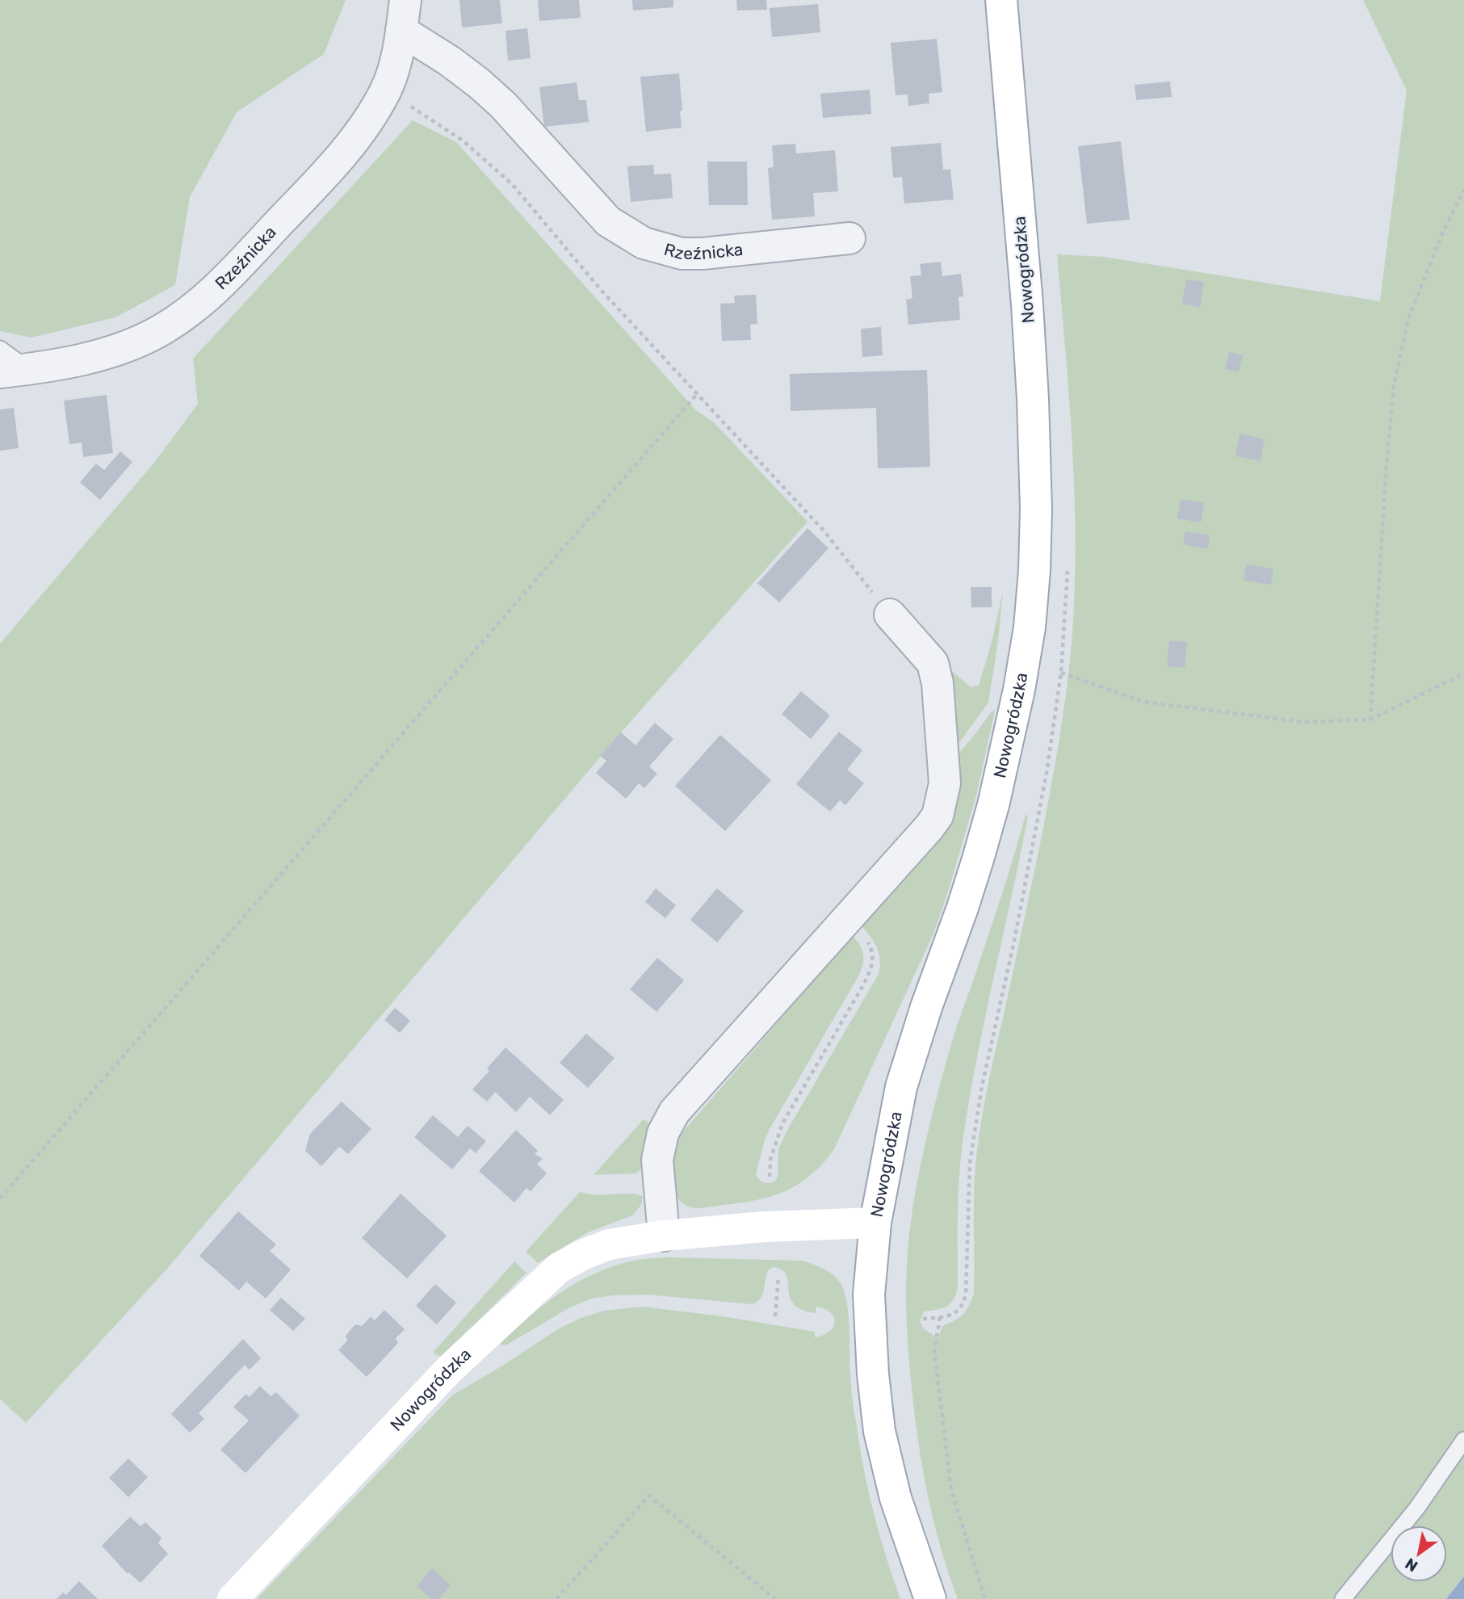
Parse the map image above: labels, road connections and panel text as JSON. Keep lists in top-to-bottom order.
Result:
{
  "streets": {
    "main road": ["Nowogródzka"],
    "street": ["Rzeźnicka"]
  },
  "north": "bottom left"
}
